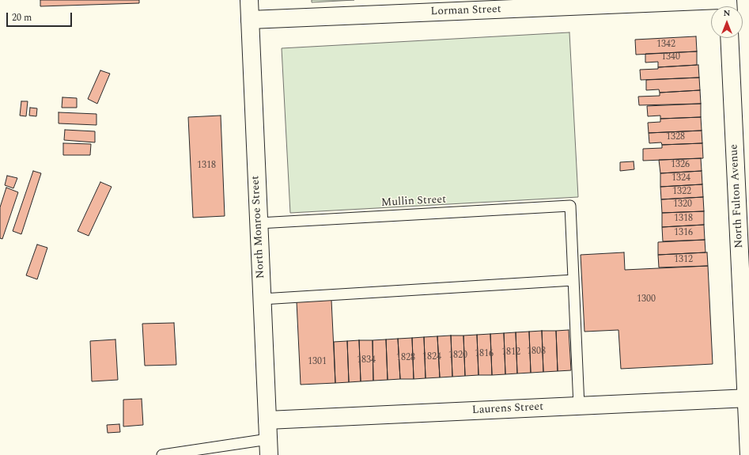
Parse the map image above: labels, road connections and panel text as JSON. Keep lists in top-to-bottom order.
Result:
{
  "streets": {
    "street": [
      "Lorman Street",
      "North Fulton Avenue",
      "North Monroe Street",
      "Laurens Street"
    ],
    "lane": ["Mullin Street"]
  },
  "crossings": [
    ["Lorman Street", "North Monroe Street"],
    ["North Fulton Avenue", "Laurens Street"],
    ["Mullin Street", "North Monroe Street"],
    ["North Monroe Street", "Laurens Street"]
  ],
  "house_numbers": [
    "1342",
    "1340",
    "1328",
    "1326",
    "1318",
    "1324",
    "1322",
    "1320",
    "1318",
    "1316",
    "1312",
    "1300",
    "1808",
    "1812",
    "1816",
    "1820",
    "1824",
    "1828",
    "1834",
    "1301"
  ],
  "scale_bar": "20 m",
  "north": "top"
}
